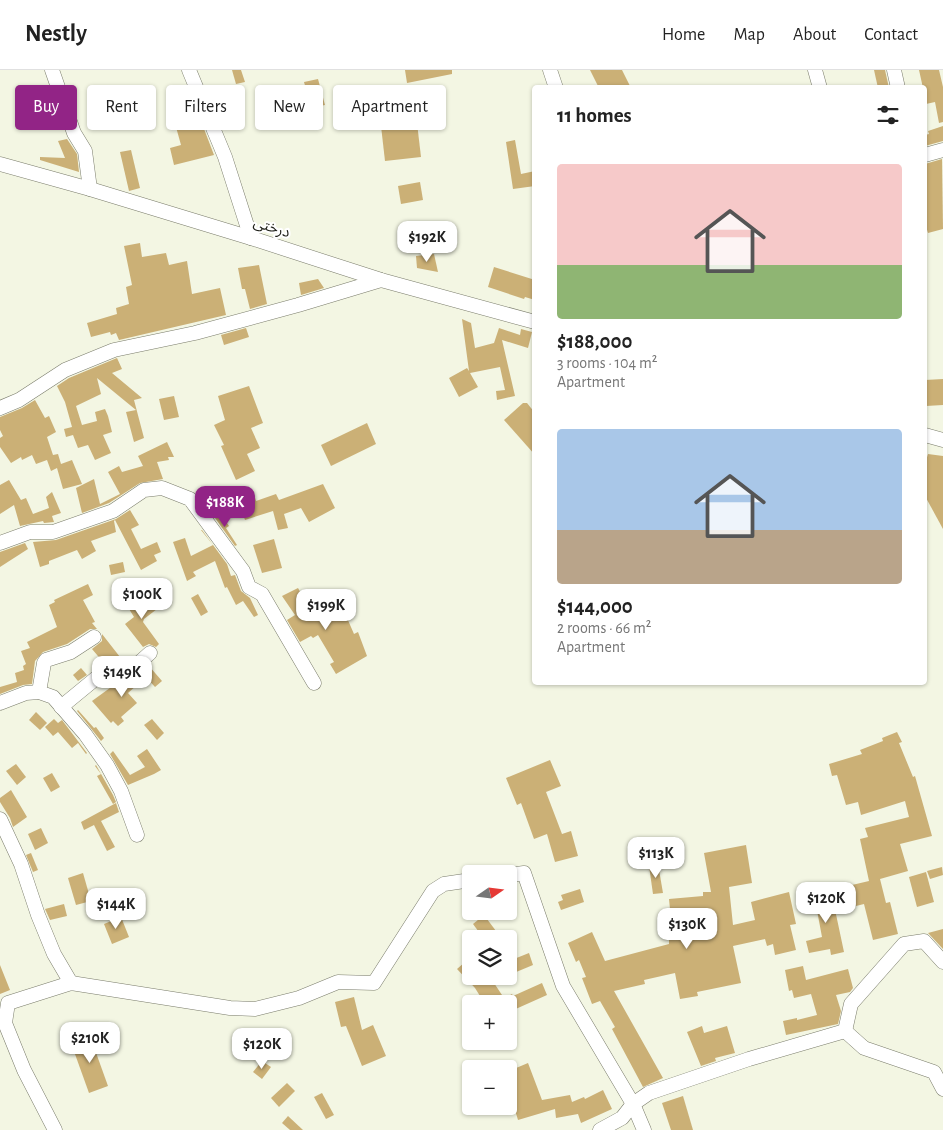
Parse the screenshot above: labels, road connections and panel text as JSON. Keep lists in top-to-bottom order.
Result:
{
  "streets": {
    "street": ["درختی"]
  },
  "north": "right",
  "page": {
    "header": "Nestly",
    "nav": [
      "Home",
      "Map",
      "About",
      "Contact"
    ],
    "chip": [
      "Buy",
      "Rent",
      "Filters",
      "New",
      "Apartment"
    ],
    "heading": "11 homes",
    "list": [
      {
        "name": "$188,000",
        "note": "3 rooms · 104 m² · Apartment"
      },
      {
        "name": "$144,000",
        "note": "2 rooms · 66 m² · Apartment"
      }
    ],
    "price": [
      "$192K",
      "$188K",
      "$100K",
      "$199K",
      "$149K",
      "$113K",
      "$120K",
      "$144K",
      "$130K",
      "$210K",
      "$120K"
    ],
    "map_buttons": ["+", "−"]
  }
}
